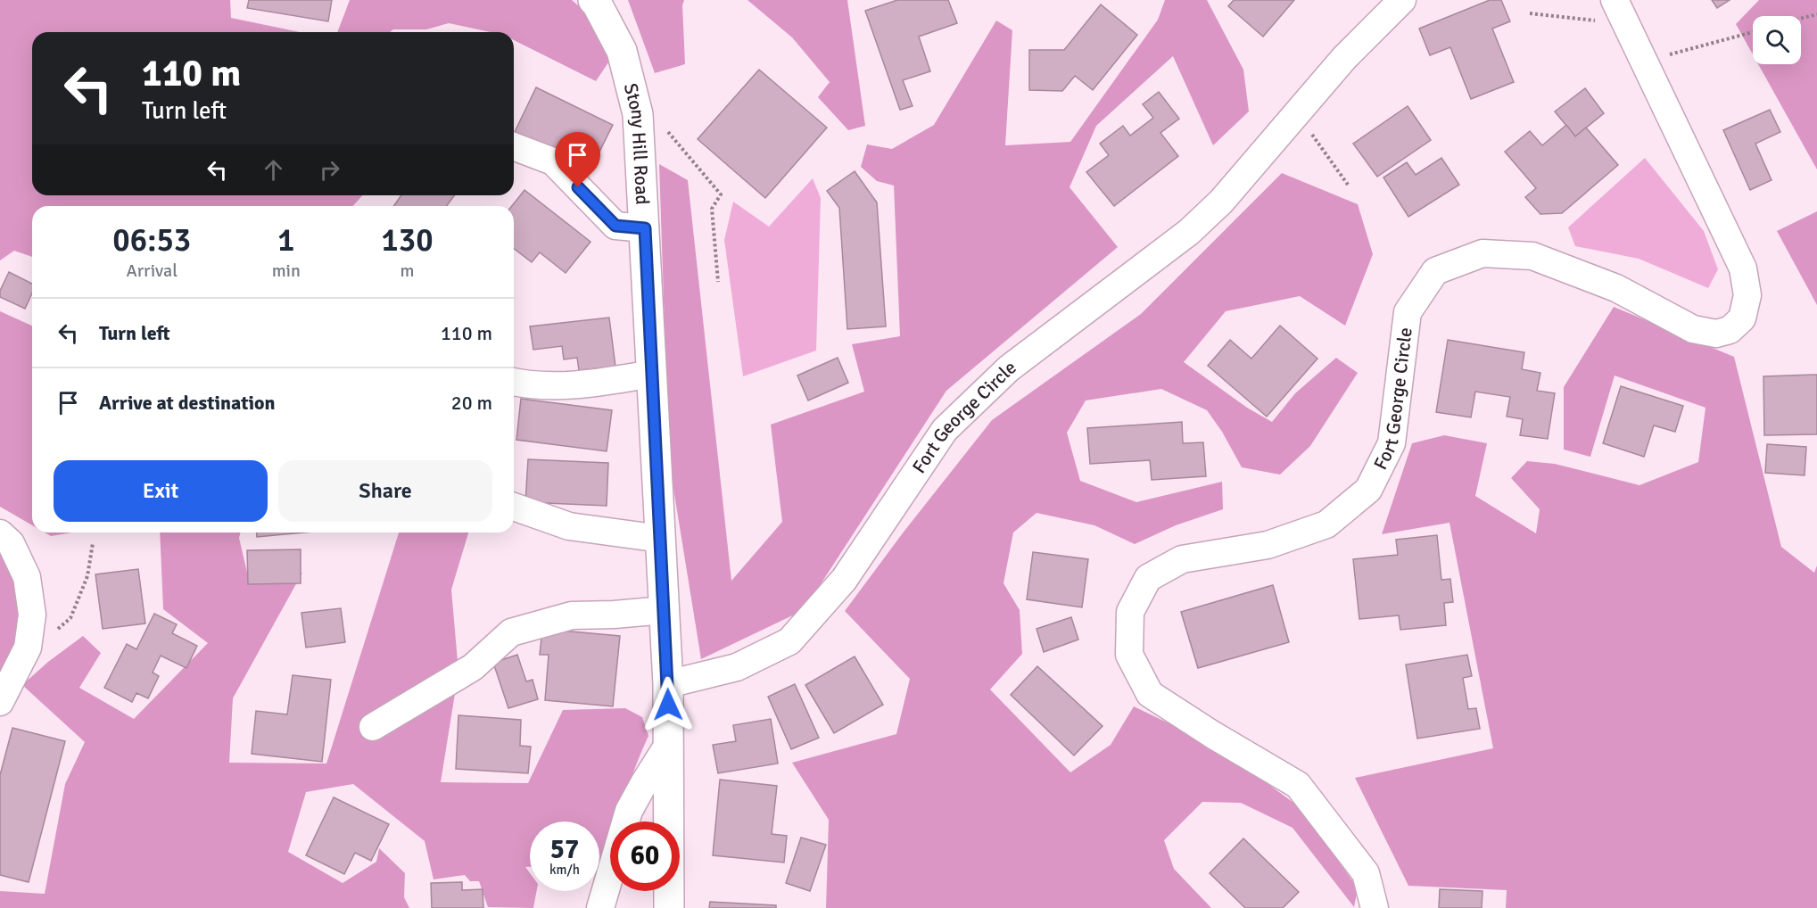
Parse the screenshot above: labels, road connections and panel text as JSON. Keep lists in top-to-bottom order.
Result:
{
  "streets": {
    "main road": ["Stony Hill Road"],
    "street": ["Fort George Circle"]
  },
  "crossings": [
    ["Stony Hill Road", "Fort George Circle"]
  ],
  "page": {
    "turn": ["110 m", "Turn left"],
    "eta": [
      "06:53",
      "Arrival",
      "1",
      "min",
      "130",
      "m"
    ],
    "list": [
      {
        "name": "Turn left",
        "value": "110 m"
      },
      {
        "name": "Arrive at destination",
        "value": "20 m"
      }
    ],
    "buttons": ["Exit", "Share"],
    "speed": "57 km/h",
    "limit": "60"
  }
}
